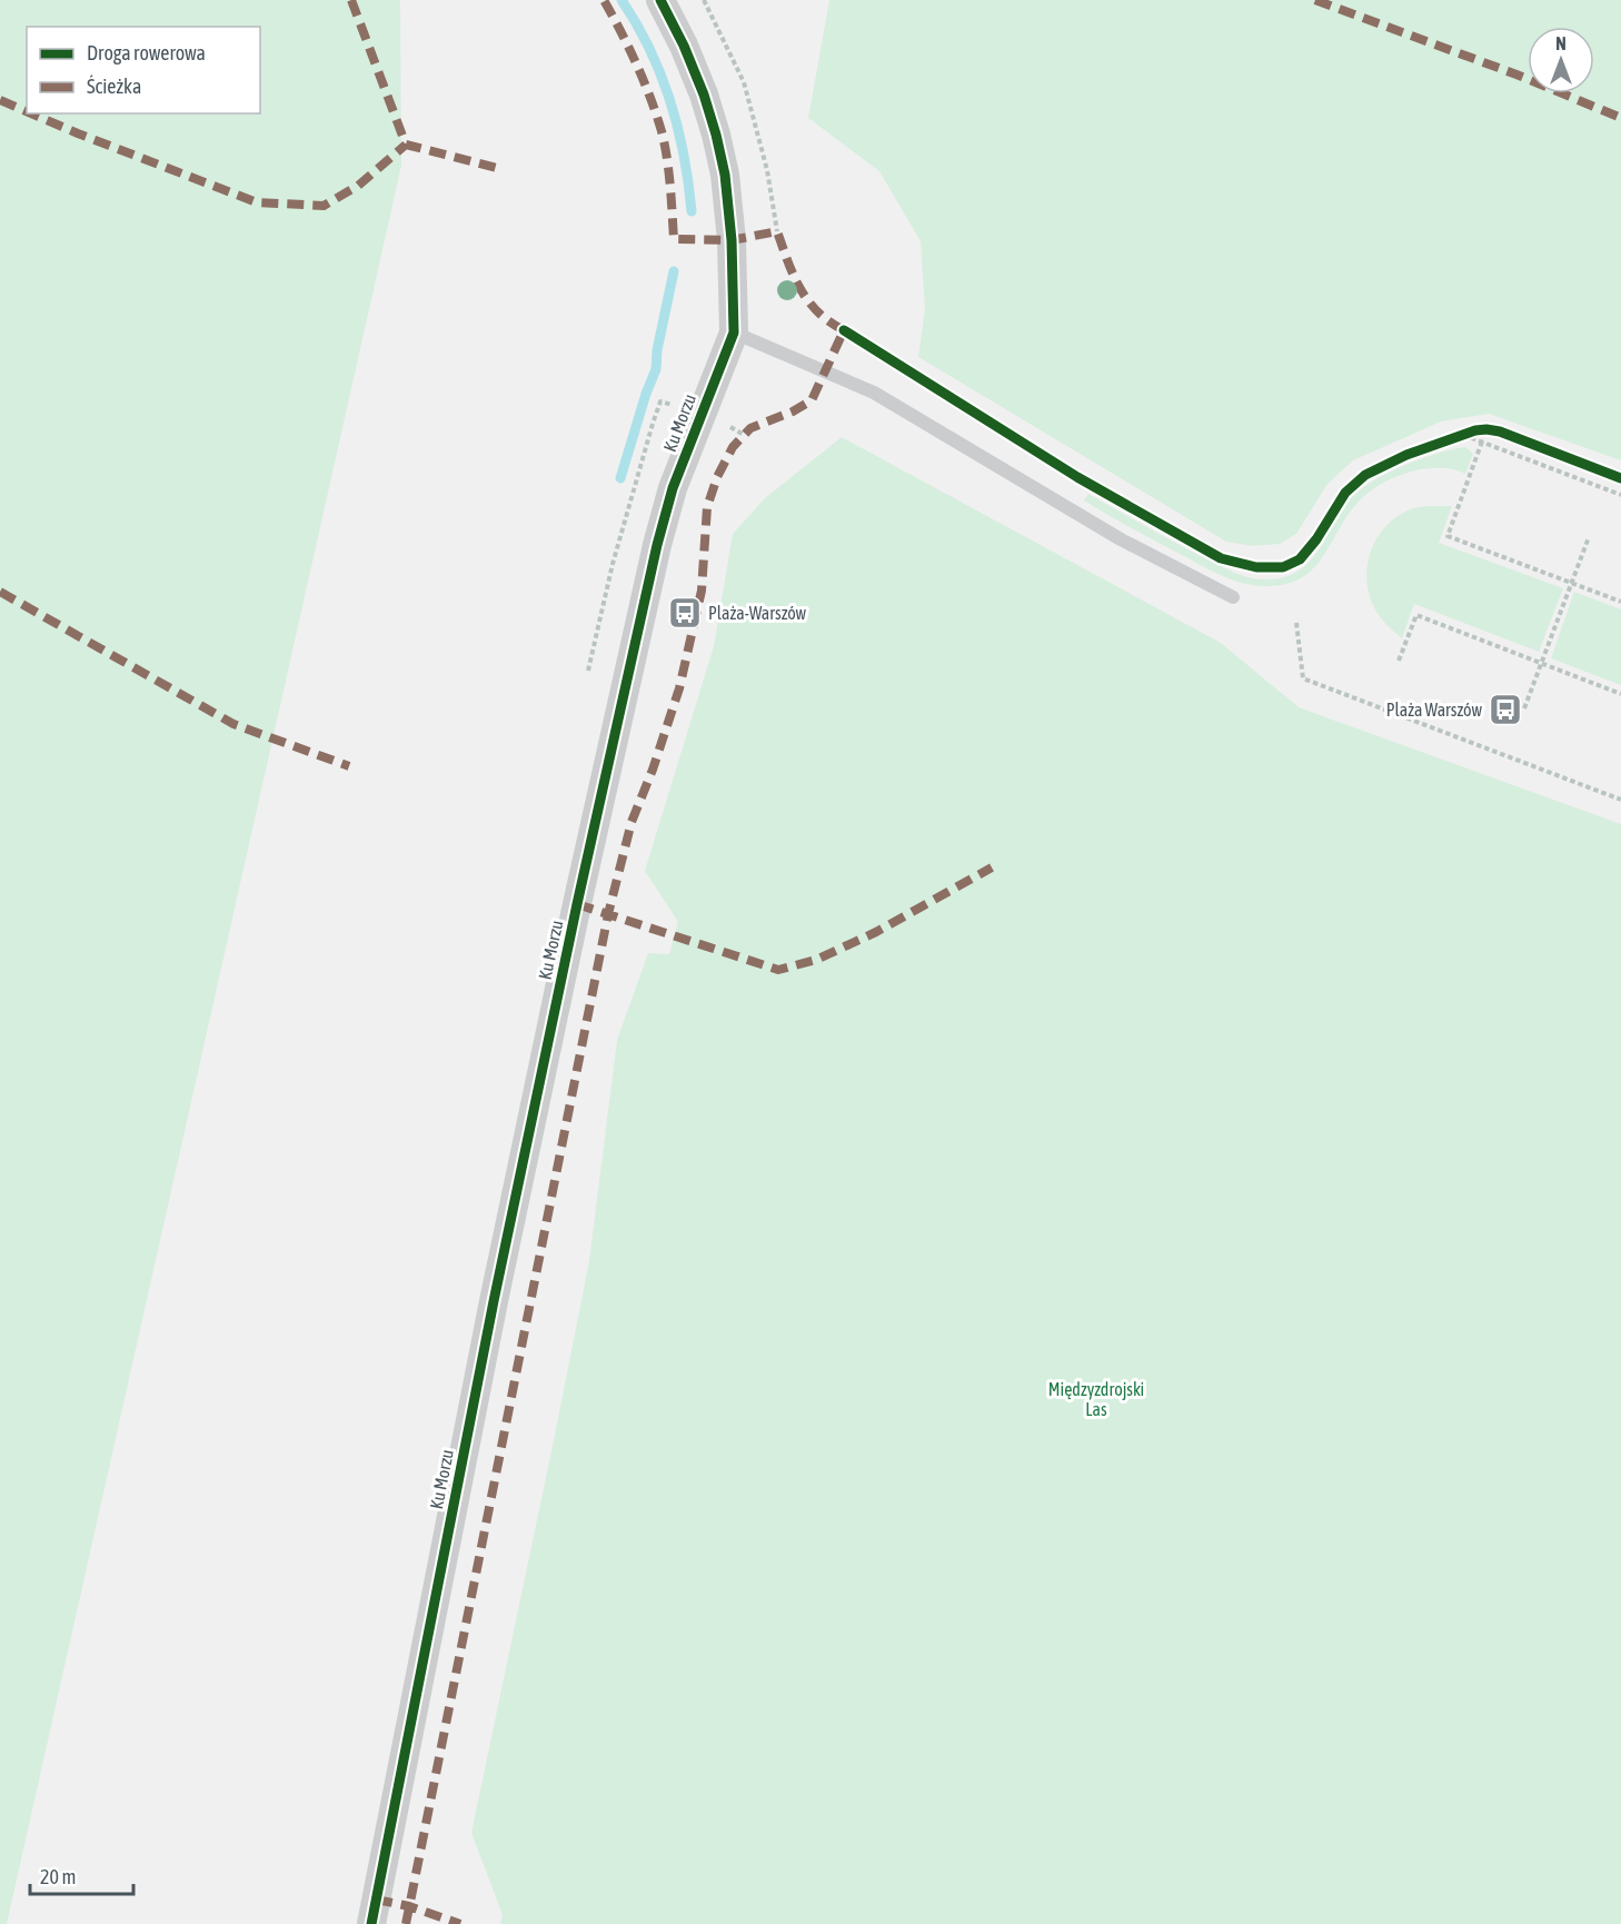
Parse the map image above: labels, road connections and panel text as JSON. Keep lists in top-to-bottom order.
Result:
{
  "streets": {
    "street": ["Ku Morzu"]
  },
  "parks": ["Międzyzdrojski Las"],
  "places": {
    "bus stop": ["Plaża-Warszów", "Plaża Warszów"]
  },
  "legend": ["Droga rowerowa", "Ścieżka"],
  "scale_bar": "20 m",
  "north": "top"
}
